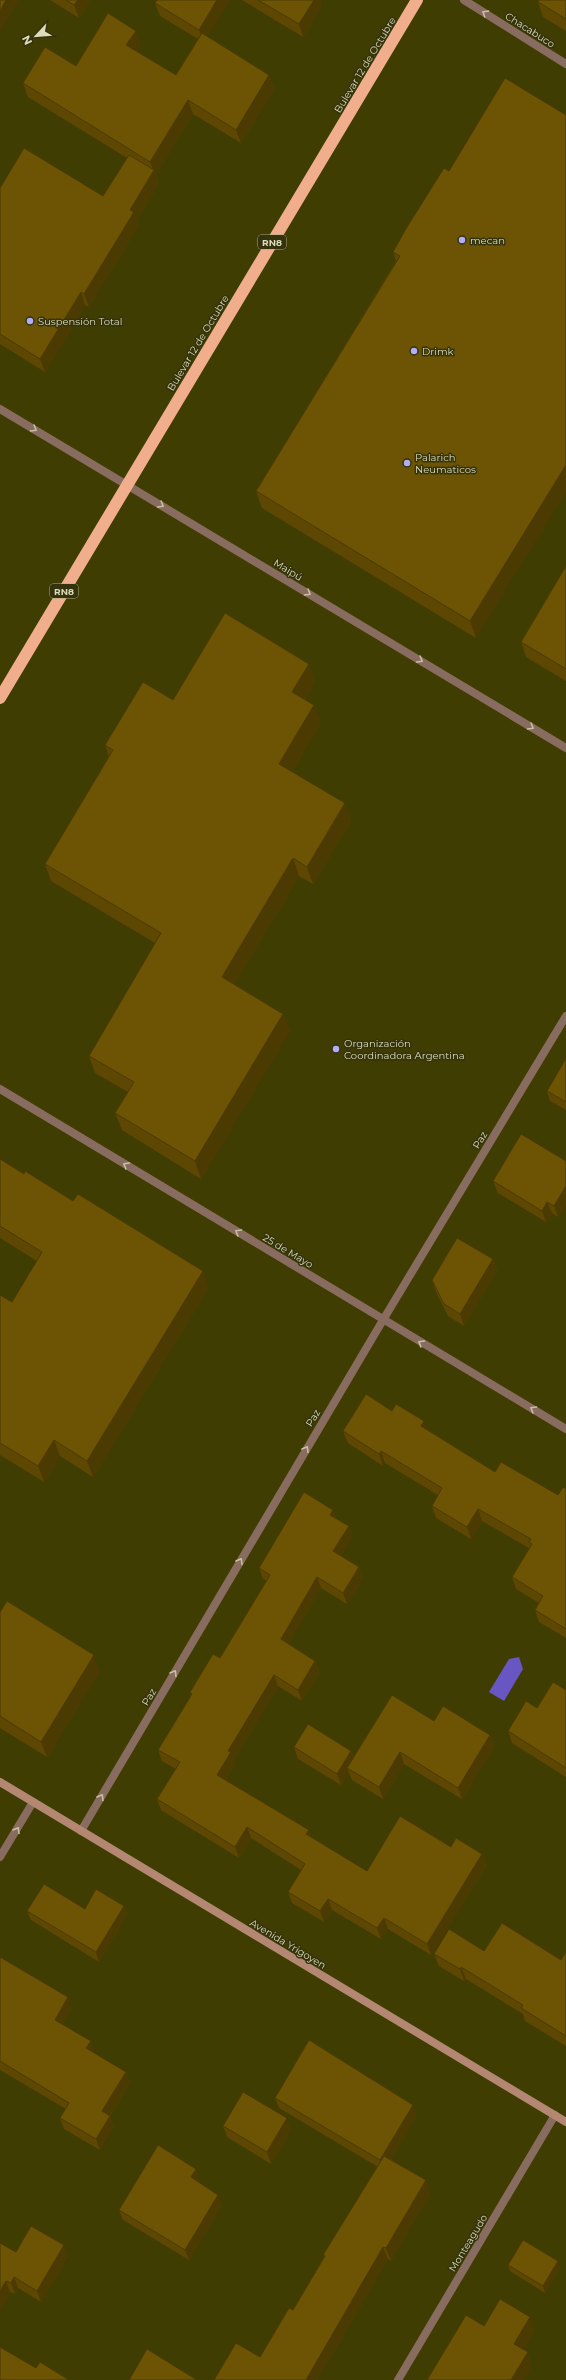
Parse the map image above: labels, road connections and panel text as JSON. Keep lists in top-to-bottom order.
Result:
{
  "streets": {
    "highway": ["Bulevar 12 de Octubre", "RN8"],
    "main road": ["Avenida Yrigoyen"],
    "street": [
      "Chacabuco",
      "Maipú",
      "Paz",
      "25 de Mayo",
      "Monteagudo"
    ]
  },
  "crossings": [
    ["Bulevar 12 de Octubre", "Maipú"],
    ["Paz", "25 de Mayo"],
    ["Paz", "Avenida Yrigoyen"],
    ["Avenida Yrigoyen", "Monteagudo"]
  ],
  "one_way": [
    "Chacabuco",
    "Maipú",
    "Paz",
    "25 de Mayo"
  ],
  "places": [
    "mecan",
    "Suspensión Total",
    "Drimk",
    "Palarich Neumaticos",
    "Organización Coordinadora Argentina"
  ],
  "north": "bottom left"
}
